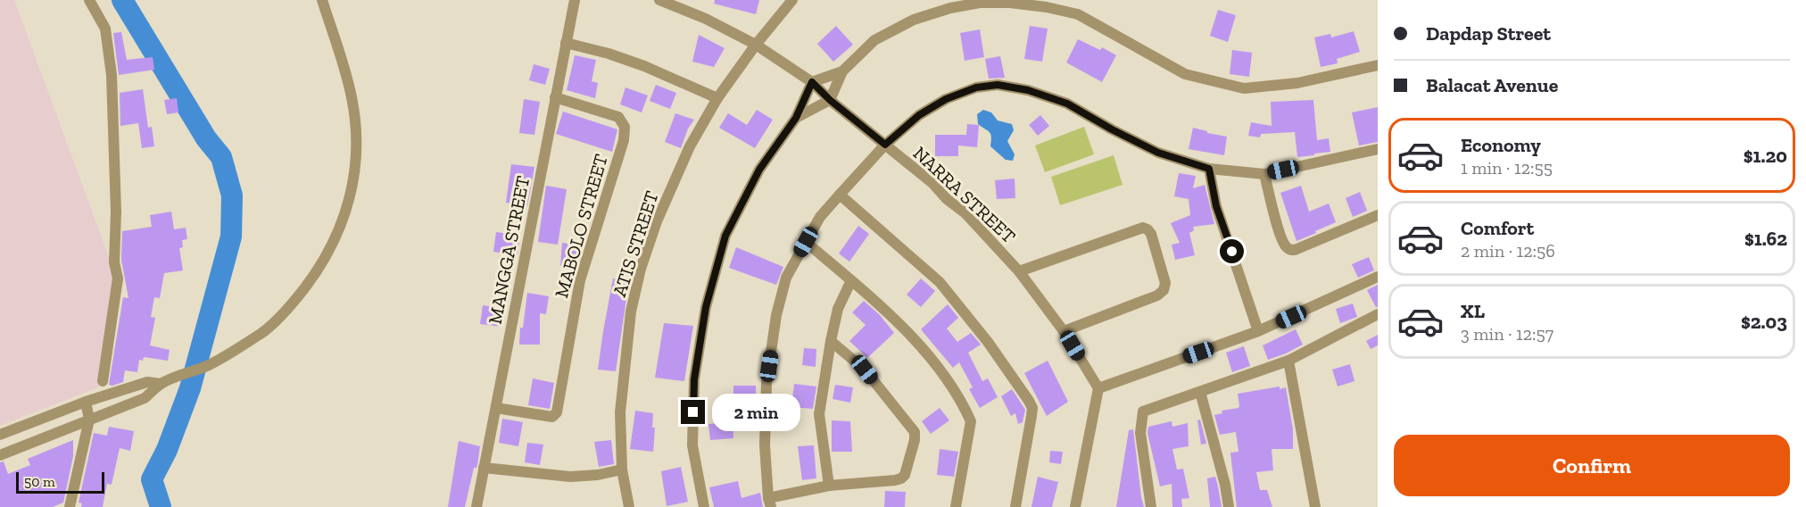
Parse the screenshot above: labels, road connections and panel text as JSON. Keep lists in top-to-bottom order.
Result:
{
  "streets": {
    "street": [
      "NARRA STREET",
      "MABOLO STREET",
      "ATIS STREET",
      "MANGGA STREET"
    ]
  },
  "crossings": [
    ["NARRA STREET", "ATIS STREET"],
    ["MABOLO STREET", "MANGGA STREET"]
  ],
  "scale_bar": "50 m",
  "page": {
    "banner": ["Dapdap Street", "Balacat Avenue"],
    "list": [
      {
        "name": "Economy",
        "note": "1 min · 12:55",
        "value": "$1.20"
      },
      {
        "name": "Comfort",
        "note": "2 min · 12:56",
        "value": "$1.62"
      },
      {
        "name": "XL",
        "note": "3 min · 12:57",
        "value": "$2.03"
      }
    ],
    "bubble": "2 min",
    "buttons": "Confirm",
    "scale": "50 m"
  }
}
